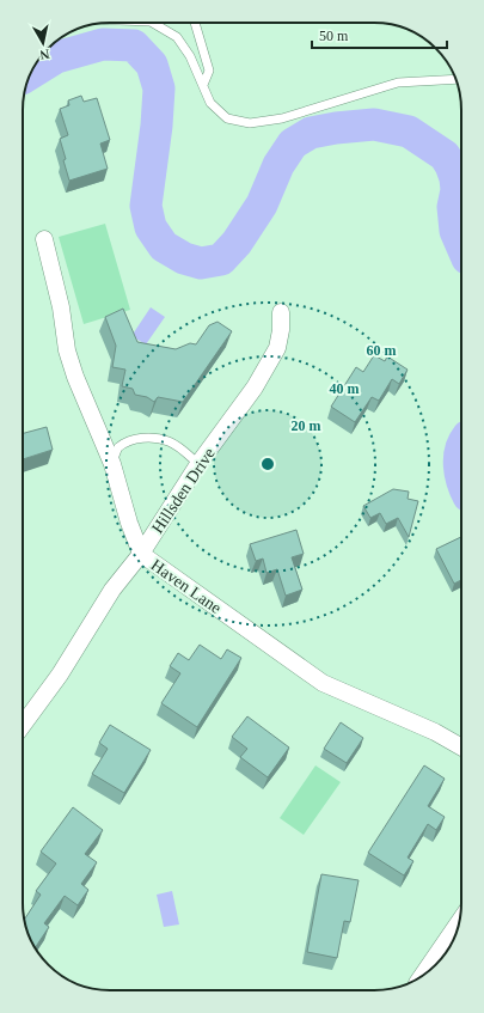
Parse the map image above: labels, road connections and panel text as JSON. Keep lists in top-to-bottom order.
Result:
{
  "streets": {
    "street": ["Hillsden Drive", "Haven Lane"]
  },
  "crossings": [
    ["Hillsden Drive", "Haven Lane"]
  ],
  "scale_bar": "50 m",
  "north": "bottom",
  "rings": ["60 m", "40 m", "20 m"]
}
